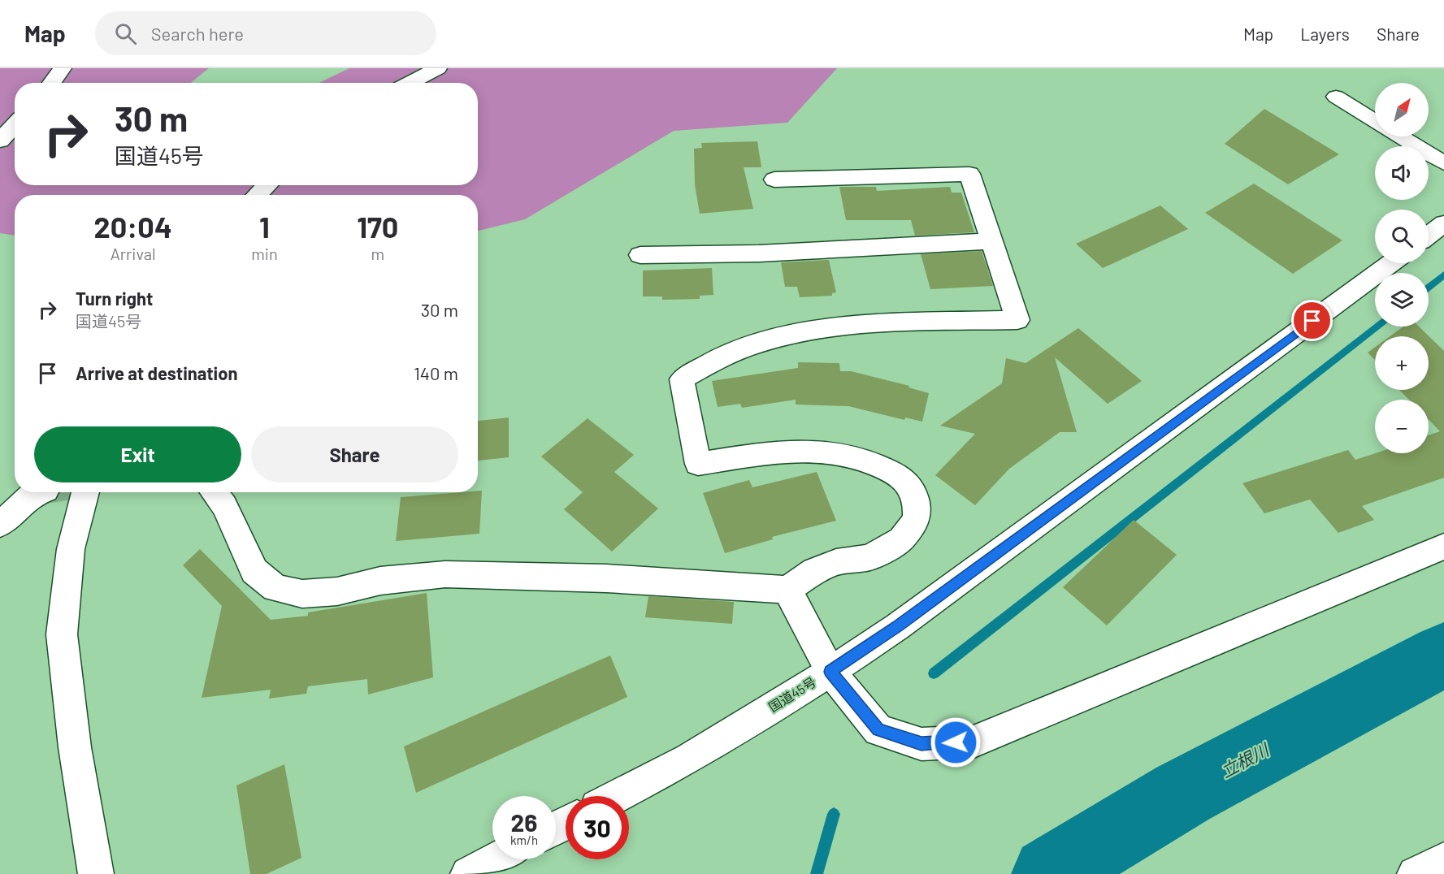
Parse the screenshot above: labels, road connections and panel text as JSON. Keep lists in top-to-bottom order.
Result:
{
  "streets": {
    "main road": ["国道45号"]
  },
  "water": ["立根川"],
  "north": "top right",
  "page": {
    "header": "Map",
    "search": "Search here",
    "nav": ["Map", "Layers", "Share"],
    "map_buttons": ["+", "−"],
    "turn": ["30 m", "国道45号"],
    "eta": [
      "20:04",
      "Arrival",
      "1",
      "min",
      "170",
      "m"
    ],
    "list": [
      {
        "name": "Turn right",
        "note": "国道45号",
        "value": "30 m"
      },
      {
        "name": "Arrive at destination",
        "value": "140 m"
      }
    ],
    "buttons": ["Exit", "Share"],
    "speed": "26 km/h",
    "limit": "30"
  }
}
